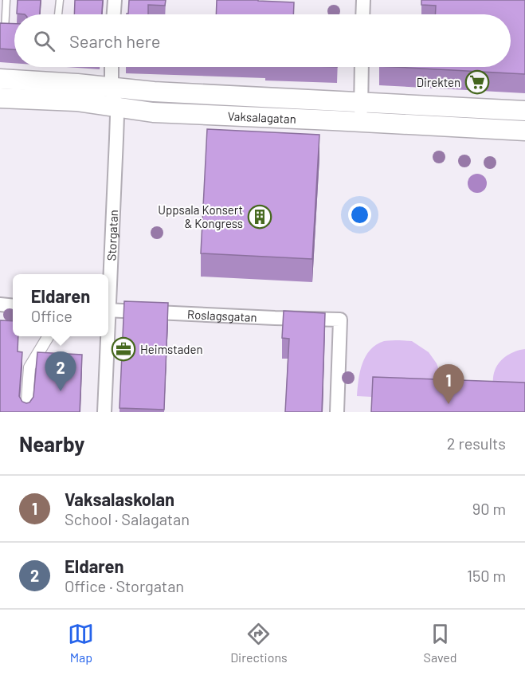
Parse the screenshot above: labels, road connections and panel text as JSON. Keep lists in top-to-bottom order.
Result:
{
  "streets": {
    "main road": ["Vaksalagatan"],
    "street": ["Storgatan", "Roslagsgatan"]
  },
  "crossings": [
    ["Vaksalagatan", "Storgatan"]
  ],
  "places": {
    "supermarket": ["Direkten"],
    "building": ["Uppsala Konsert & Kongress"],
    "office": ["Heimstaden"]
  },
  "page": {
    "search": "Search here",
    "popup": ["Eldaren", "Office"],
    "pins": ["2", "1"],
    "heading": ["Nearby", "2 results"],
    "list": [
      {
        "mark": "1",
        "name": "Vaksalaskolan",
        "note": "School · Salagatan",
        "value": "90 m"
      },
      {
        "mark": "2",
        "name": "Eldaren",
        "note": "Office · Storgatan",
        "value": "150 m"
      }
    ],
    "nav": ["Map", "Directions", "Saved"]
  }
}
